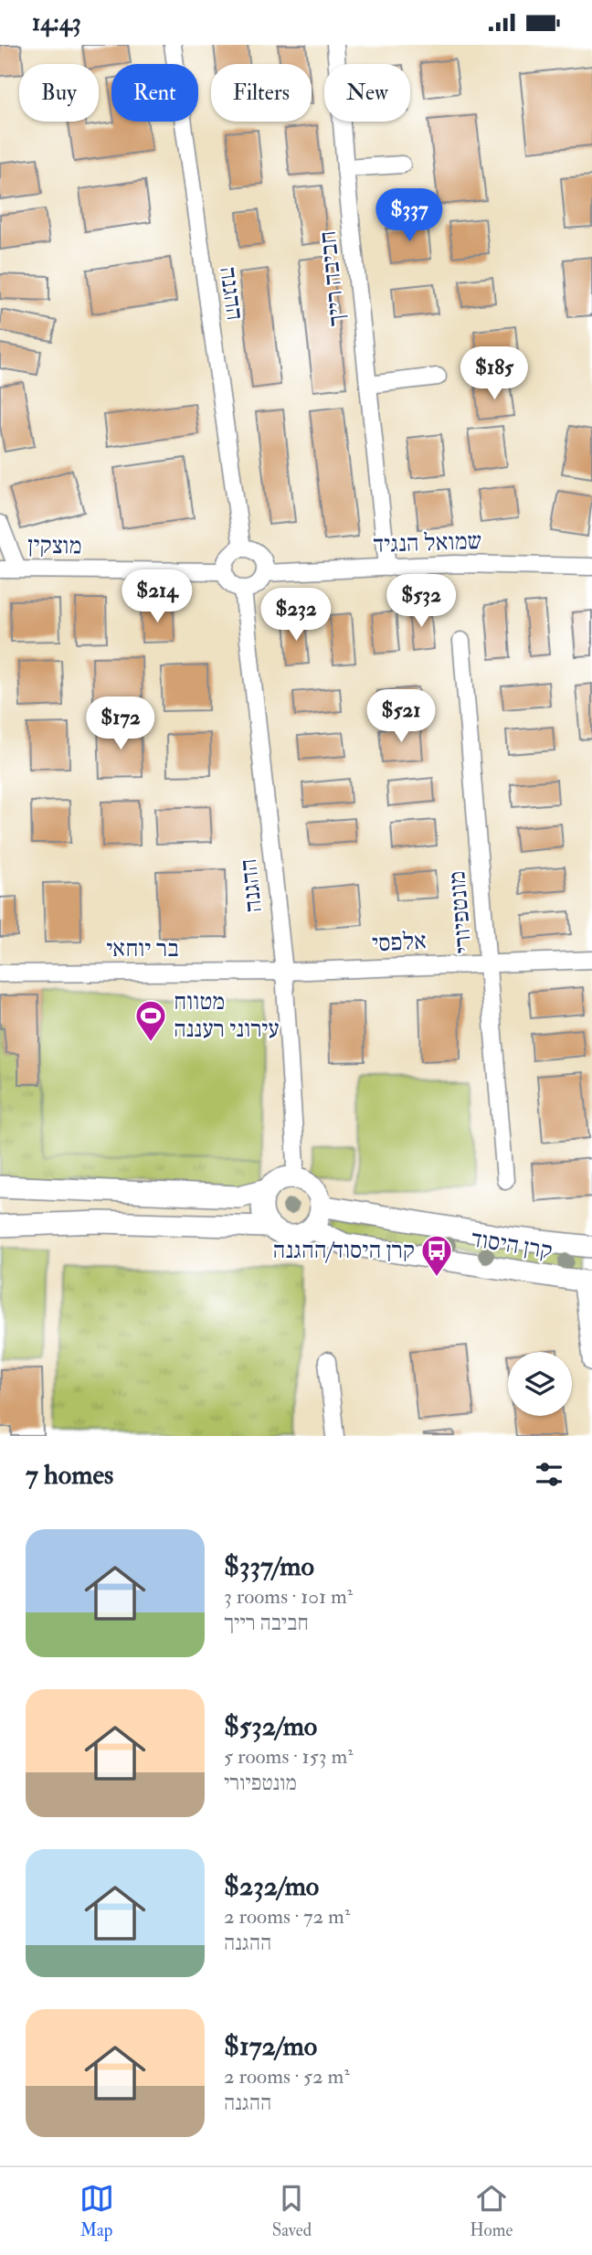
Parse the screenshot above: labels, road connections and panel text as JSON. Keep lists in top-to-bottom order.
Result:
{
  "streets": {
    "street": [
      "חביבה רייך",
      "ההגנה",
      "שמואל הנגיד",
      "מוצקין",
      "מונטפיורי",
      "אלפסי",
      "בר יוחאי",
      "קרן היסוד"
    ]
  },
  "crossings": [
    ["חביבה רייך", "שמואל הנגיד"],
    ["ההגנה", "שמואל הנגיד"],
    ["ההגנה", "מוצקין"],
    ["ההגנה", "אלפסי"],
    ["ההגנה", "בר יוחאי"],
    ["ההגנה", "קרן היסוד"],
    ["שמואל הנגיד", "מוצקין"],
    ["מונטפיורי", "אלפסי"],
    ["אלפסי", "בר יוחאי"]
  ],
  "places": {
    "sports": ["מטווח עירוני רעננה"],
    "bus stop": ["קרן היסוד/ההגנה"]
  },
  "page": {
    "status": "14:43",
    "chip": [
      "Buy",
      "Rent",
      "Filters",
      "New"
    ],
    "price": [
      "$337",
      "$185",
      "$214",
      "$532",
      "$232",
      "$521",
      "$172"
    ],
    "heading": "7 homes",
    "list": [
      {
        "name": "$337/mo",
        "note": "3 rooms · 101 m² · חביבה רייך"
      },
      {
        "name": "$532/mo",
        "note": "5 rooms · 153 m² · מונטפיורי"
      },
      {
        "name": "$232/mo",
        "note": "2 rooms · 72 m² · ההגנה"
      },
      {
        "name": "$172/mo",
        "note": "2 rooms · 52 m² · ההגנה"
      }
    ],
    "tabs": ["Map", "Saved", "Home"]
  }
}
